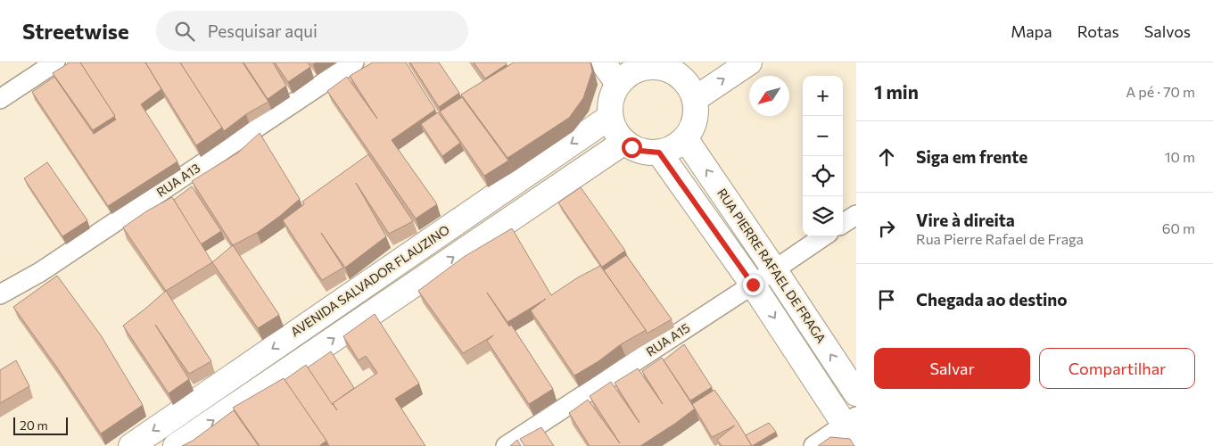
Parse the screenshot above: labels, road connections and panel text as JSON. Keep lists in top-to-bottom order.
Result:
{
  "streets": {
    "street": [
      "RUA A13",
      "RUA PIERRE RAFAEL DE FRAGA",
      "AVENIDA SALVADOR FLAUZINO",
      "RUA A15"
    ]
  },
  "crossings": [
    ["RUA PIERRE RAFAEL DE FRAGA", "AVENIDA SALVADOR FLAUZINO"],
    ["RUA PIERRE RAFAEL DE FRAGA", "RUA A15"]
  ],
  "scale_bar": "20 m",
  "north": "bottom left",
  "page": {
    "header": "Streetwise",
    "search": "Pesquisar aqui",
    "nav": ["Mapa", "Rotas", "Salvos"],
    "heading": ["1 min", "A pé · 70 m"],
    "map_buttons": ["+", "−"],
    "list": [
      ["Siga em frente", "10 m"],
      ["Vire à direita", "Rua Pierre Rafael de Fraga", "60 m"],
      "Chegada ao destino"
    ],
    "buttons": ["Salvar", "Compartilhar"],
    "scale": "20 m"
  }
}
